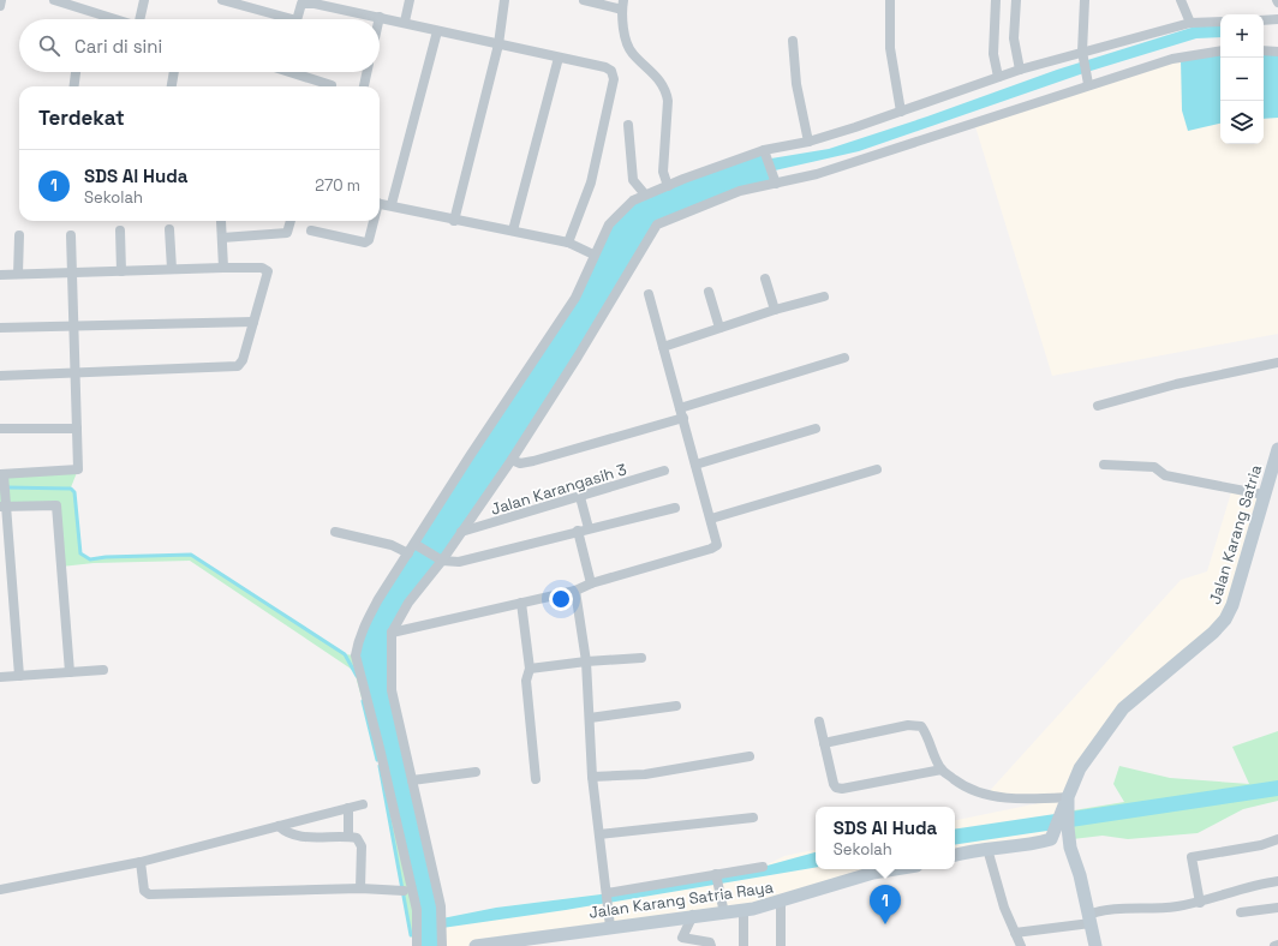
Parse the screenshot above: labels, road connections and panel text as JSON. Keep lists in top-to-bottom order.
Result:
{
  "streets": {
    "street": ["Jalan Karangasih 3", "Jalan Karang Satria", "Jalan Karang Satria Raya"]
  },
  "page": {
    "map_buttons": ["+", "−"],
    "search": "Cari di sini",
    "heading": "Terdekat",
    "list": [
      {
        "mark": "1",
        "name": "SDS Al Huda",
        "note": "Sekolah",
        "value": "270 m"
      }
    ],
    "popup": ["SDS Al Huda", "Sekolah"],
    "pins": "1"
  }
}
